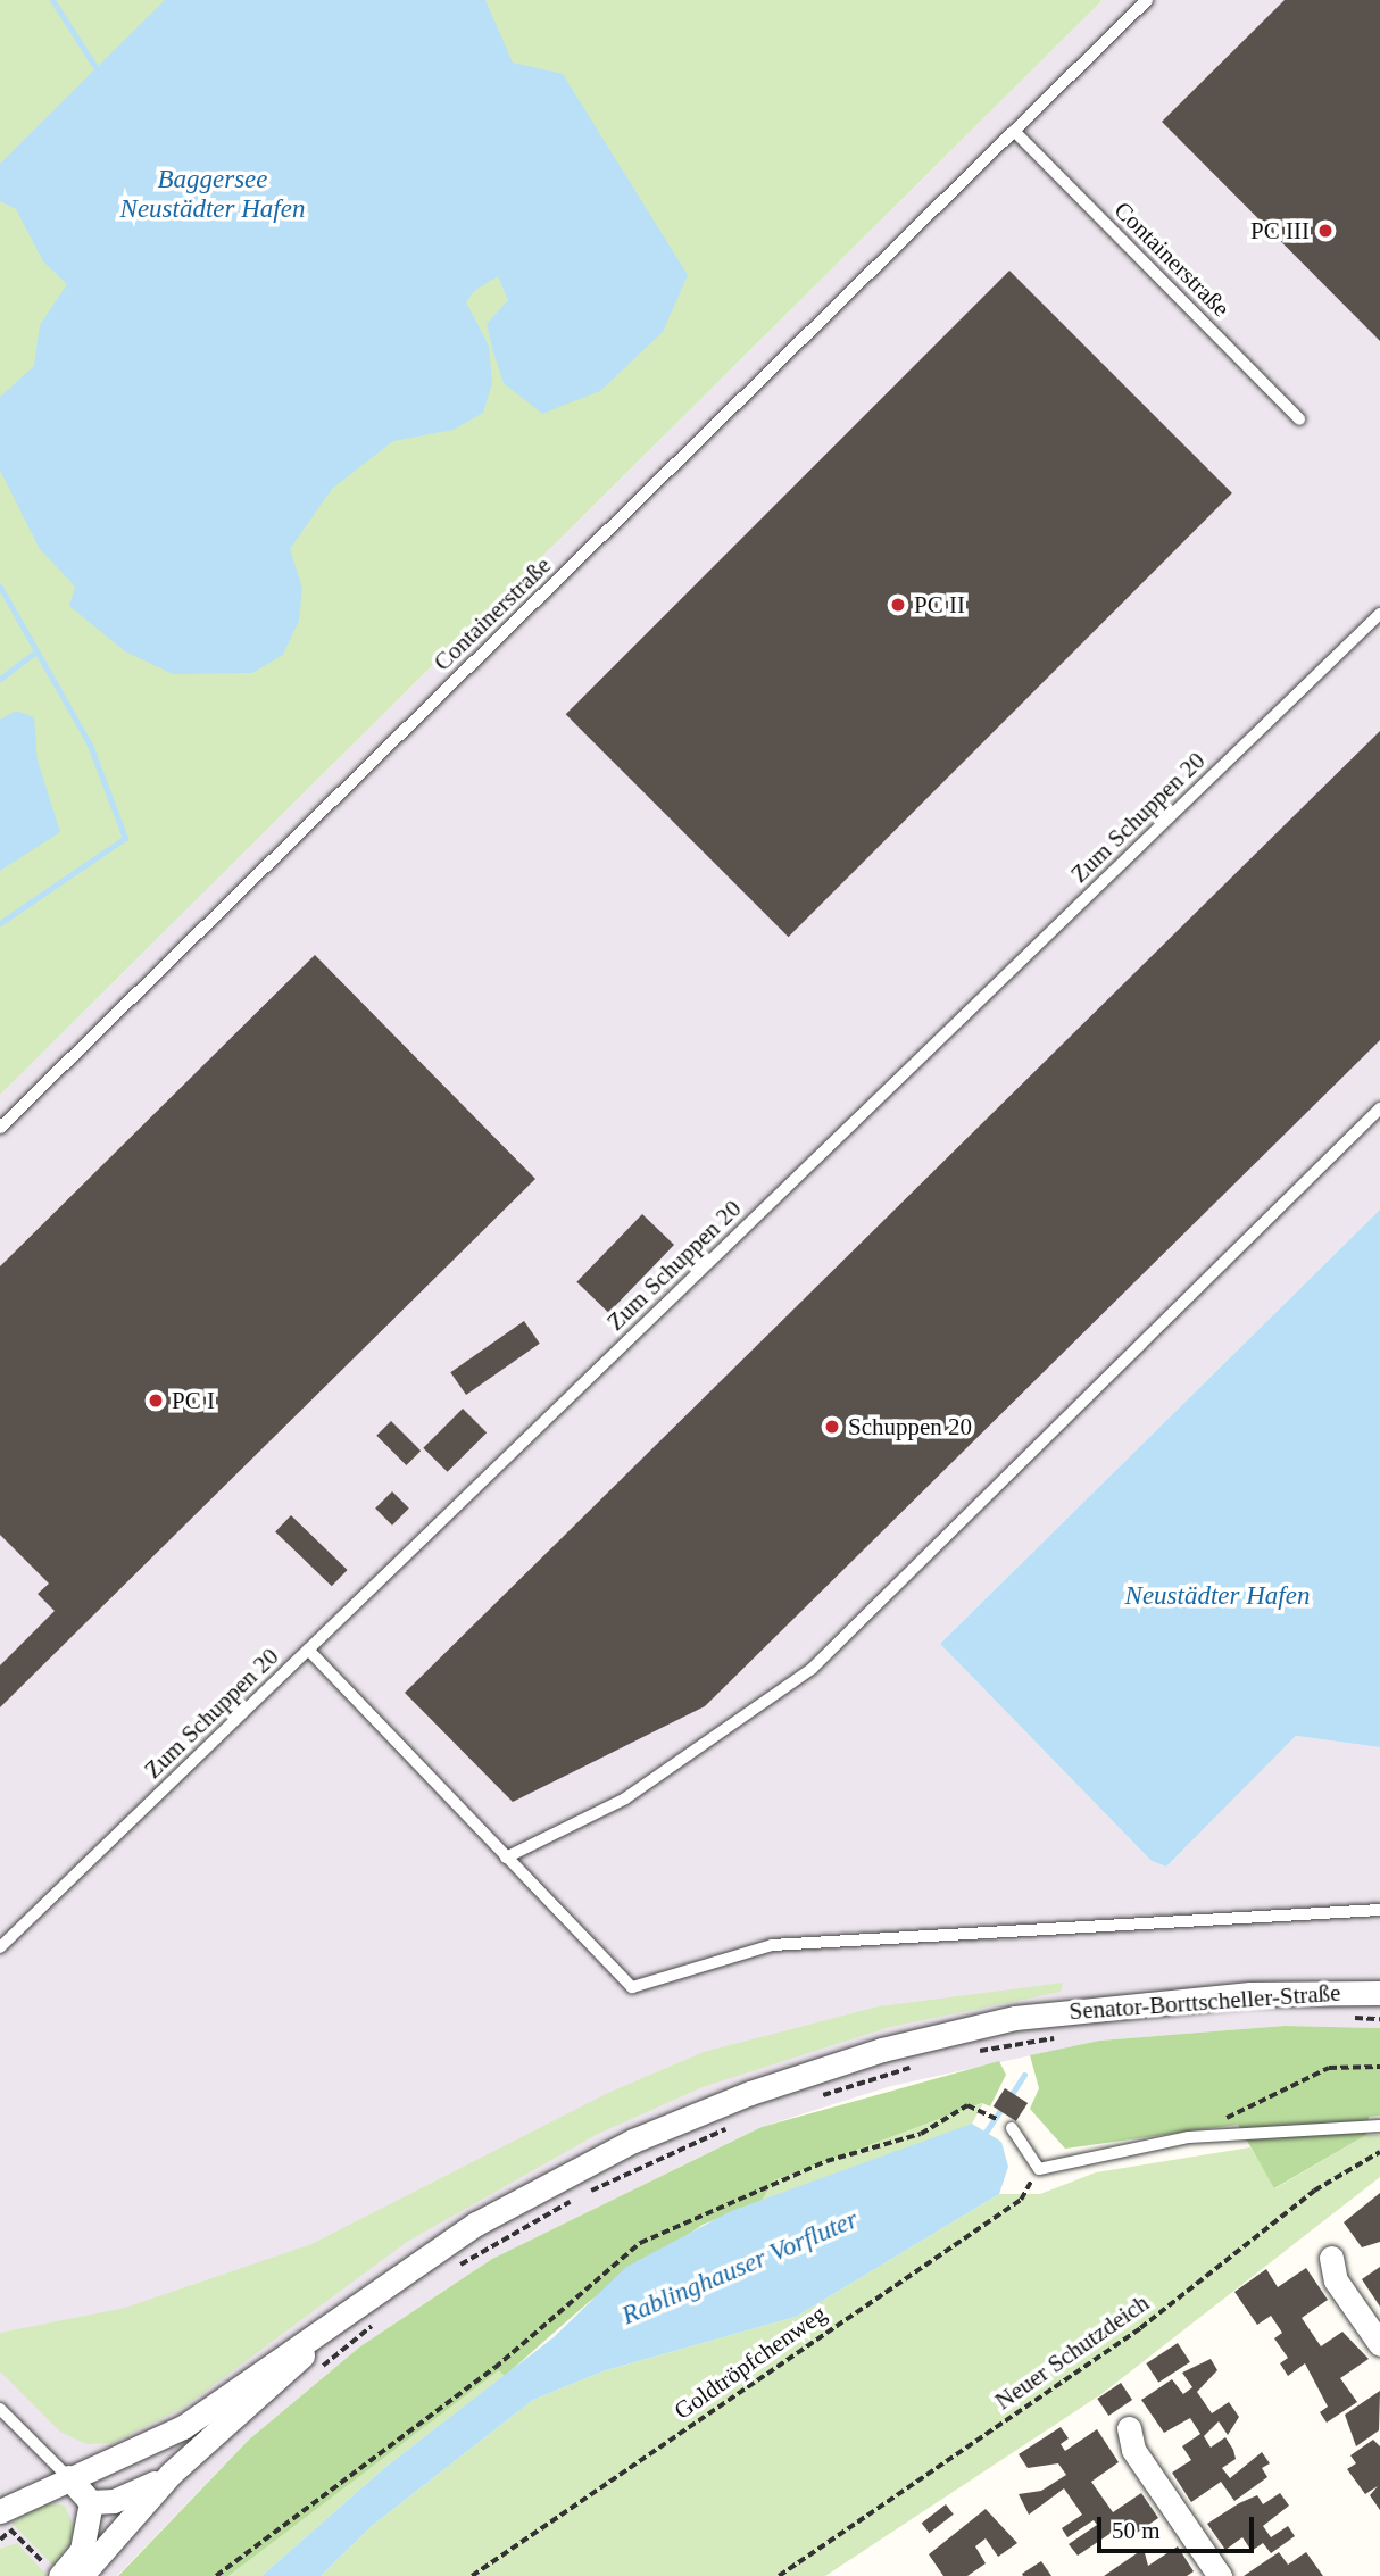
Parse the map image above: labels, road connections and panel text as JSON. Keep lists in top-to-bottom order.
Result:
{
  "streets": {
    "street": ["Senator-Borttscheller-Straße"],
    "lane": ["Containerstraße", "Zum Schuppen 20"],
    "path": ["Neuer Schutzdeich", "Goldtröpfchenweg"]
  },
  "water": ["Baggersee Neustädter Hafen", "Neustädter Hafen", "Rablinghauser Vorfluter"],
  "places": [
    "PC III",
    "PC II",
    "PC I",
    "Schuppen 20"
  ],
  "scale_bar": "50 m"
}
